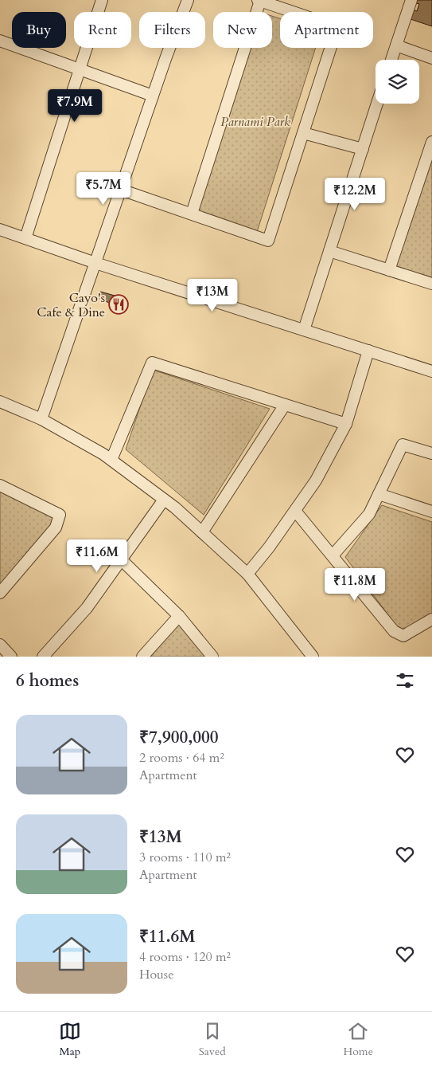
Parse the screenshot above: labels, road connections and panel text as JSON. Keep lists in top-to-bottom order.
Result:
{
  "parks": ["Parnami Park"],
  "places": {
    "restaurant": ["Cayo's Cafe & Dine"]
  },
  "page": {
    "chip": [
      "Buy",
      "Rent",
      "Filters",
      "New",
      "Apartment"
    ],
    "price": [
      "₹7.9M",
      "₹5.7M",
      "₹12.2M",
      "₹13M",
      "₹11.6M",
      "₹11.8M"
    ],
    "heading": "6 homes",
    "list": [
      {
        "name": "₹7,900,000",
        "note": "2 rooms · 64 m² · Apartment"
      },
      {
        "name": "₹13M",
        "note": "3 rooms · 110 m² · Apartment"
      },
      {
        "name": "₹11.6M",
        "note": "4 rooms · 120 m² · House"
      }
    ],
    "tabs": ["Map", "Saved", "Home"]
  }
}
